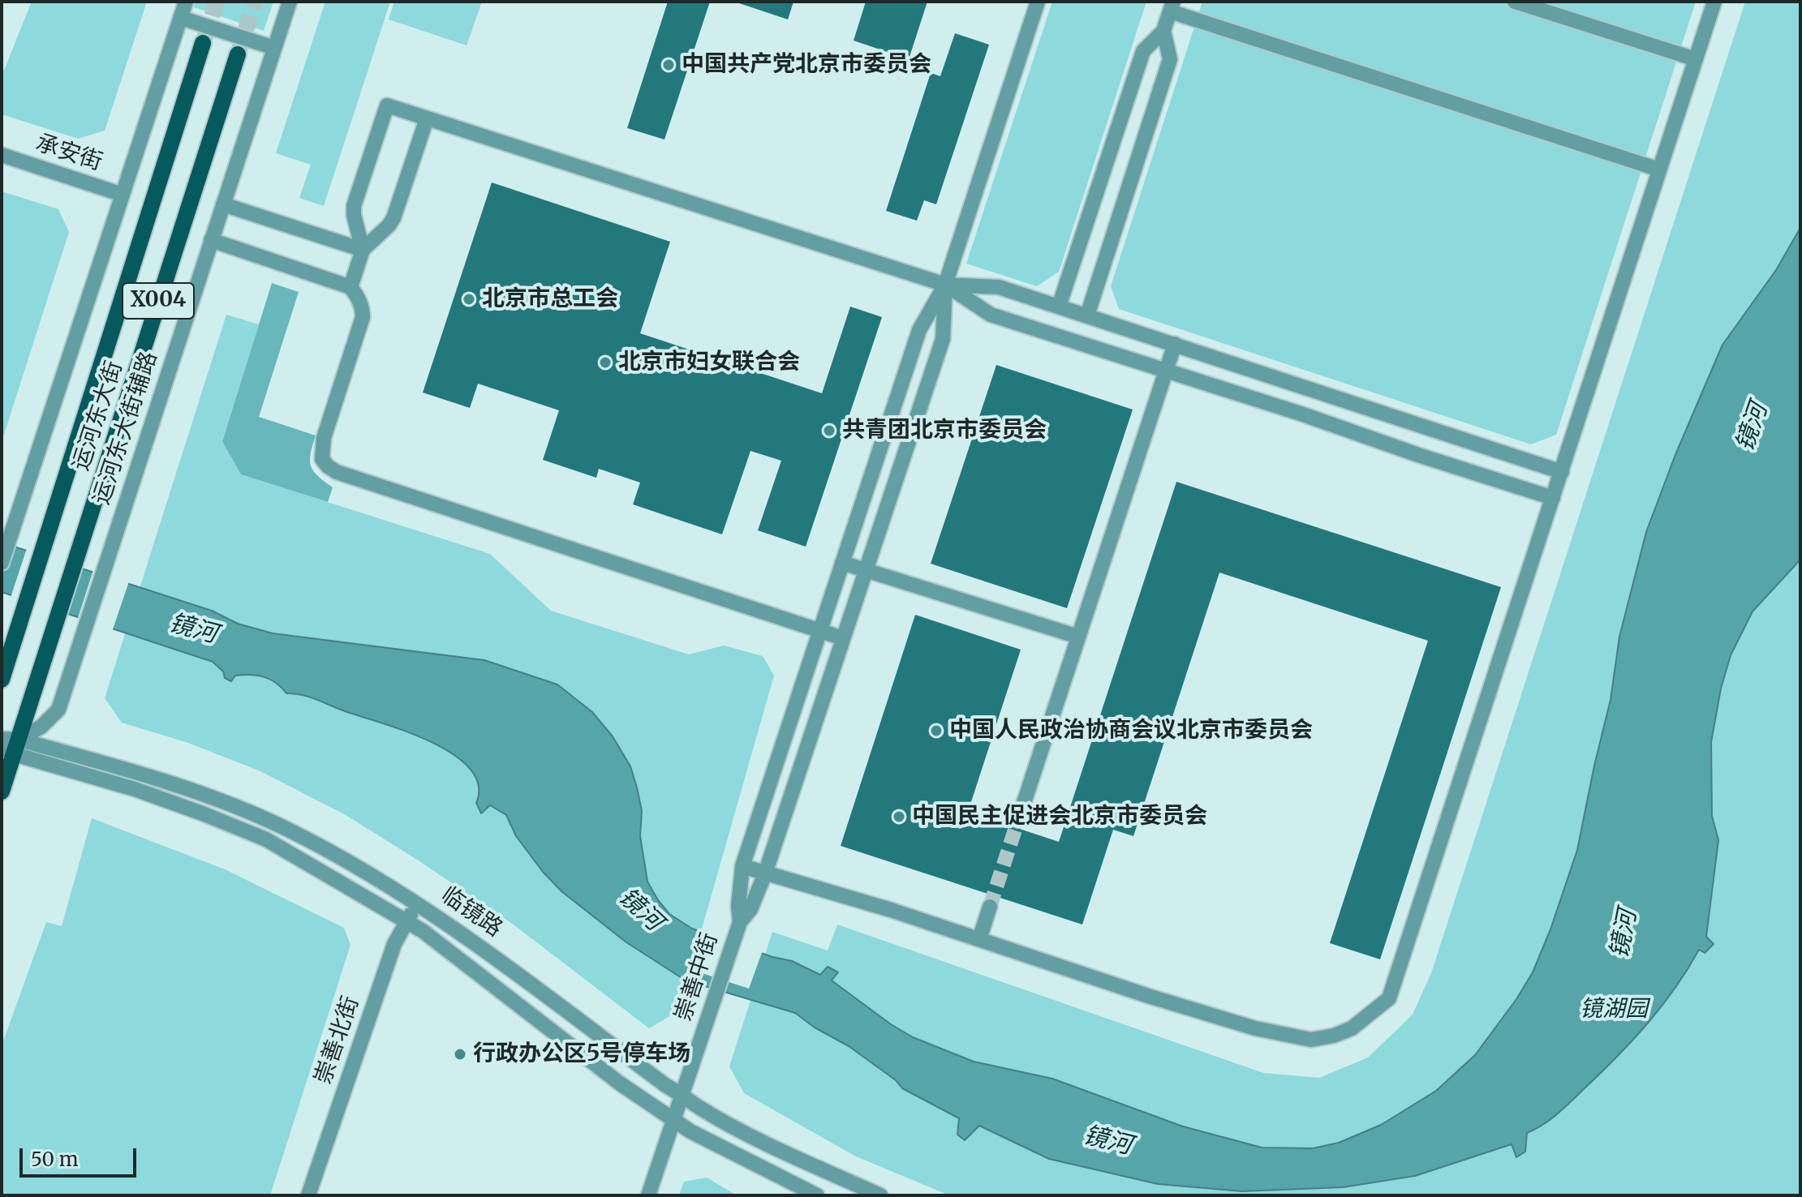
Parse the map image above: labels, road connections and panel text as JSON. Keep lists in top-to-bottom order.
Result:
{
  "streets": {
    "main road": ["X004", "运河东大街"],
    "street": [
      "承安街",
      "运河东大街辅路",
      "临镜路",
      "崇善中街",
      "崇善北街"
    ]
  },
  "crossings": [
    ["运河东大街", "运河东大街辅路"],
    ["运河东大街", "临镜路"],
    ["运河东大街辅路", "临镜路"],
    ["临镜路", "崇善中街"],
    ["临镜路", "崇善北街"]
  ],
  "water": ["镜河"],
  "parks": ["镜湖园"],
  "places": [
    "中国共产党北京市委员会",
    "北京市总工会",
    "北京市妇女联合会",
    "共青团北京市委员会",
    "中国人民政治协商会议北京市委员会",
    "中国民主促进会北京市委员会",
    "行政办公区5号停车场"
  ],
  "scale_bar": "50 m"
}
